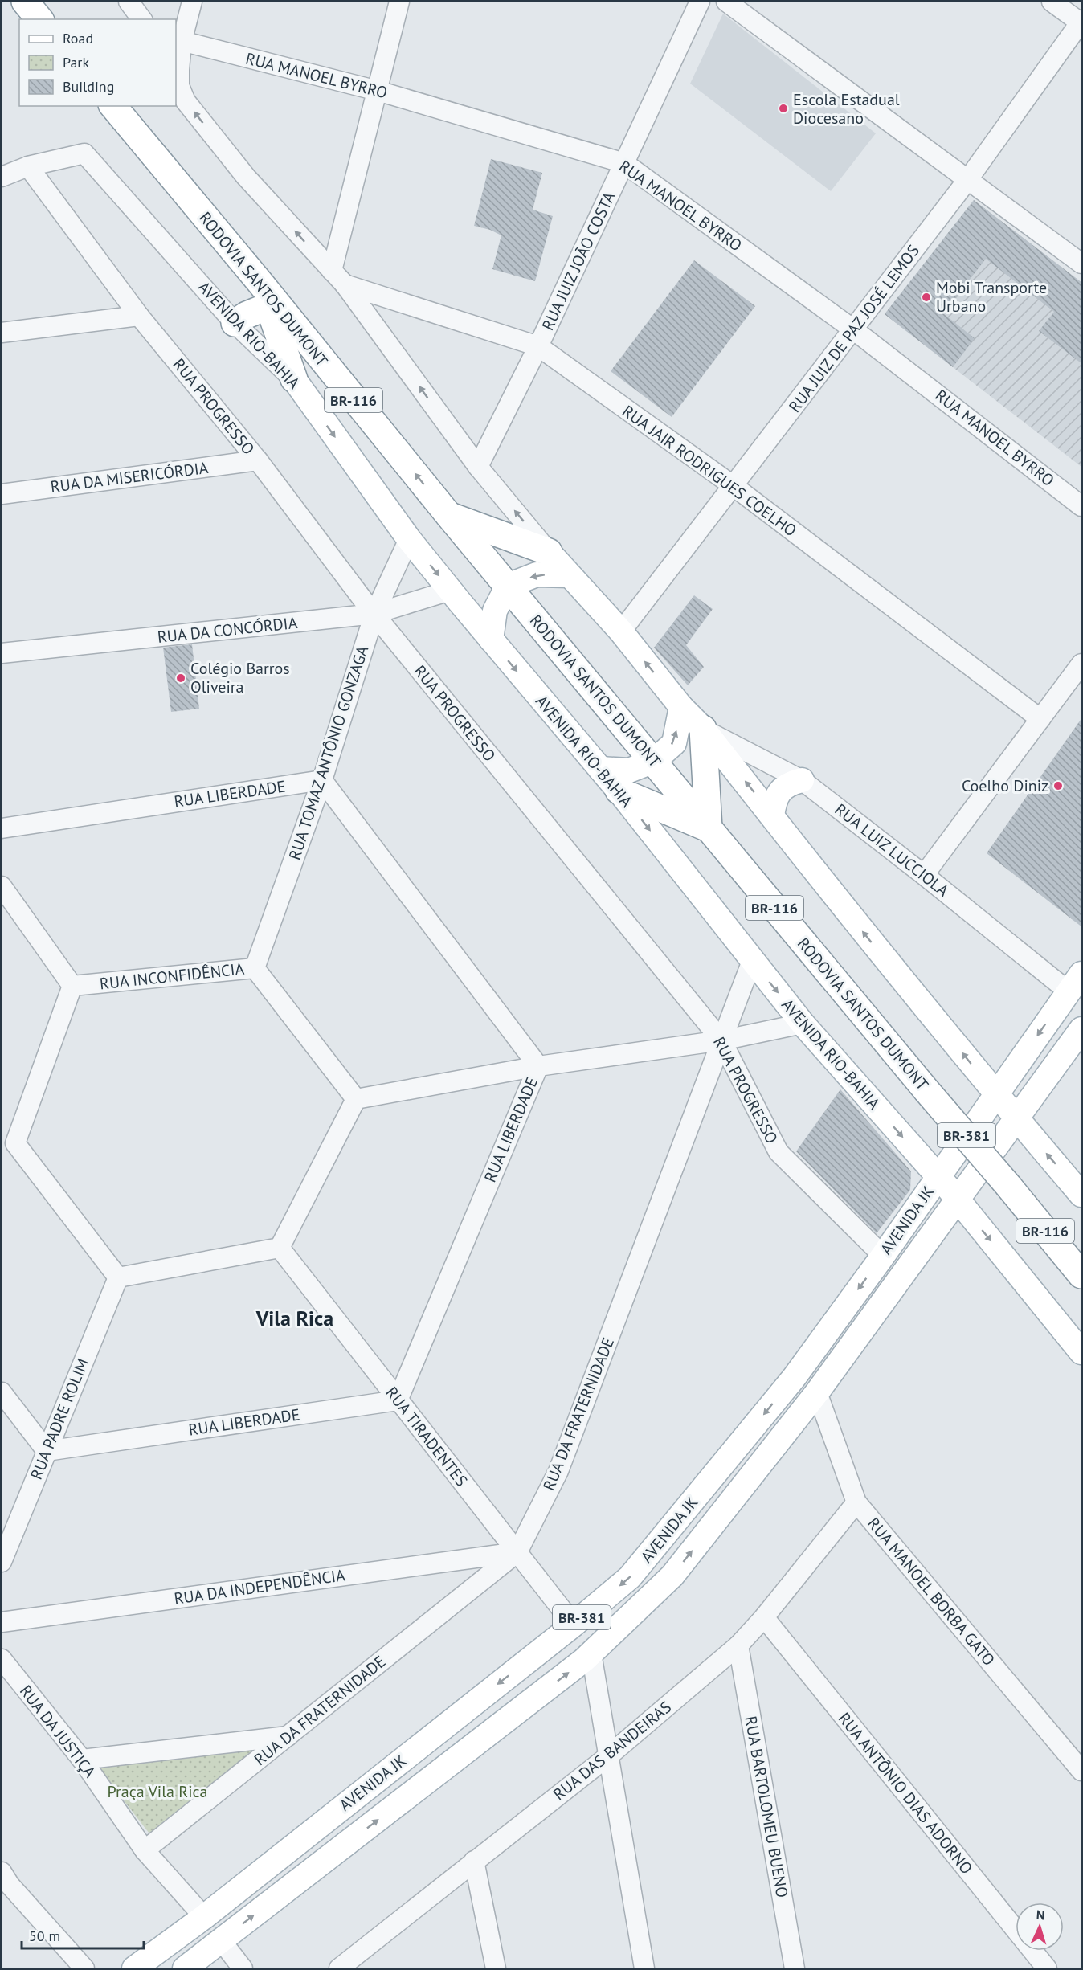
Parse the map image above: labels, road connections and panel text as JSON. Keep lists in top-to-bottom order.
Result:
{
  "streets": {
    "highway": ["RODOVIA SANTOS DUMONT", "BR-116"],
    "main road": ["AVENIDA RIO-BAHIA", "BR-381", "AVENIDA JK"],
    "street": [
      "RUA MANOEL BYRRO",
      "RUA JUIZ JOÃO COSTA",
      "RUA JUIZ DE PAZ JOSÉ LEMOS",
      "RUA PROGRESSO",
      "RUA JAIR RODRIGUES COELHO",
      "RUA DA MISERICÓRDIA",
      "RUA DA CONCÓRDIA",
      "RUA TOMAZ ANTÔNIO GONZAGA",
      "RUA LIBERDADE",
      "RUA LUIZ LUCCIOLA",
      "RUA INCONFIDÊNCIA",
      "RUA DA FRATERNIDADE",
      "RUA PADRE ROLIM",
      "RUA TIRADENTES",
      "RUA DA INDEPENDÊNCIA",
      "RUA MANOEL BORBA GATO",
      "RUA DA JUSTIÇA",
      "RUA DAS BANDEIRAS",
      "RUA ANTÔNIO DIAS ADORNO",
      "RUA BARTOLOMEU BUENO"
    ]
  },
  "crossings": [
    ["RUA MANOEL BYRRO", "RUA JUIZ JOÃO COSTA"],
    ["RUA MANOEL BYRRO", "RUA JUIZ DE PAZ JOSÉ LEMOS"],
    ["RUA JUIZ JOÃO COSTA", "RUA JAIR RODRIGUES COELHO"],
    ["RUA JUIZ DE PAZ JOSÉ LEMOS", "RUA JAIR RODRIGUES COELHO"],
    ["AVENIDA RIO-BAHIA", "RUA PROGRESSO"],
    ["AVENIDA RIO-BAHIA", "RUA DA CONCÓRDIA"],
    ["AVENIDA RIO-BAHIA", "RUA TOMAZ ANTÔNIO GONZAGA"],
    ["AVENIDA RIO-BAHIA", "AVENIDA JK"],
    ["AVENIDA RIO-BAHIA", "RUA DA FRATERNIDADE"],
    ["RUA PROGRESSO", "RUA DA MISERICÓRDIA"],
    ["RUA PROGRESSO", "RUA DA CONCÓRDIA"],
    ["RUA PROGRESSO", "RUA TOMAZ ANTÔNIO GONZAGA"],
    ["RUA PROGRESSO", "AVENIDA JK"],
    ["RUA PROGRESSO", "RUA DA FRATERNIDADE"],
    ["RUA DA CONCÓRDIA", "RUA TOMAZ ANTÔNIO GONZAGA"],
    ["RUA TOMAZ ANTÔNIO GONZAGA", "RUA LIBERDADE"],
    ["RUA TOMAZ ANTÔNIO GONZAGA", "RUA INCONFIDÊNCIA"],
    ["RUA LIBERDADE", "RUA PADRE ROLIM"],
    ["RUA LIBERDADE", "RUA TIRADENTES"],
    ["RUA LUIZ LUCCIOLA", "AVENIDA JK"],
    ["AVENIDA JK", "RUA TIRADENTES"],
    ["AVENIDA JK", "RUA MANOEL BORBA GATO"],
    ["AVENIDA JK", "RUA DA JUSTIÇA"],
    ["RUA DA FRATERNIDADE", "RUA TIRADENTES"],
    ["RUA DA FRATERNIDADE", "RUA DA INDEPENDÊNCIA"],
    ["RUA DA FRATERNIDADE", "RUA DA JUSTIÇA"],
    ["RUA TIRADENTES", "RUA DA INDEPENDÊNCIA"],
    ["RUA MANOEL BORBA GATO", "RUA DAS BANDEIRAS"],
    ["RUA DAS BANDEIRAS", "RUA ANTÔNIO DIAS ADORNO"],
    ["RUA DAS BANDEIRAS", "RUA BARTOLOMEU BUENO"]
  ],
  "one_way": ["AVENIDA RIO-BAHIA"],
  "districts": ["Vila Rica"],
  "parks": ["Praça Vila Rica"],
  "places": [
    "Escola Estadual Diocesano",
    "Mobi Transporte Urbano",
    "Colégio Barros Oliveira",
    "Coelho Diniz"
  ],
  "legend": ["Road", "Park", "Building"],
  "scale_bar": "50 m",
  "north": "top"
}
